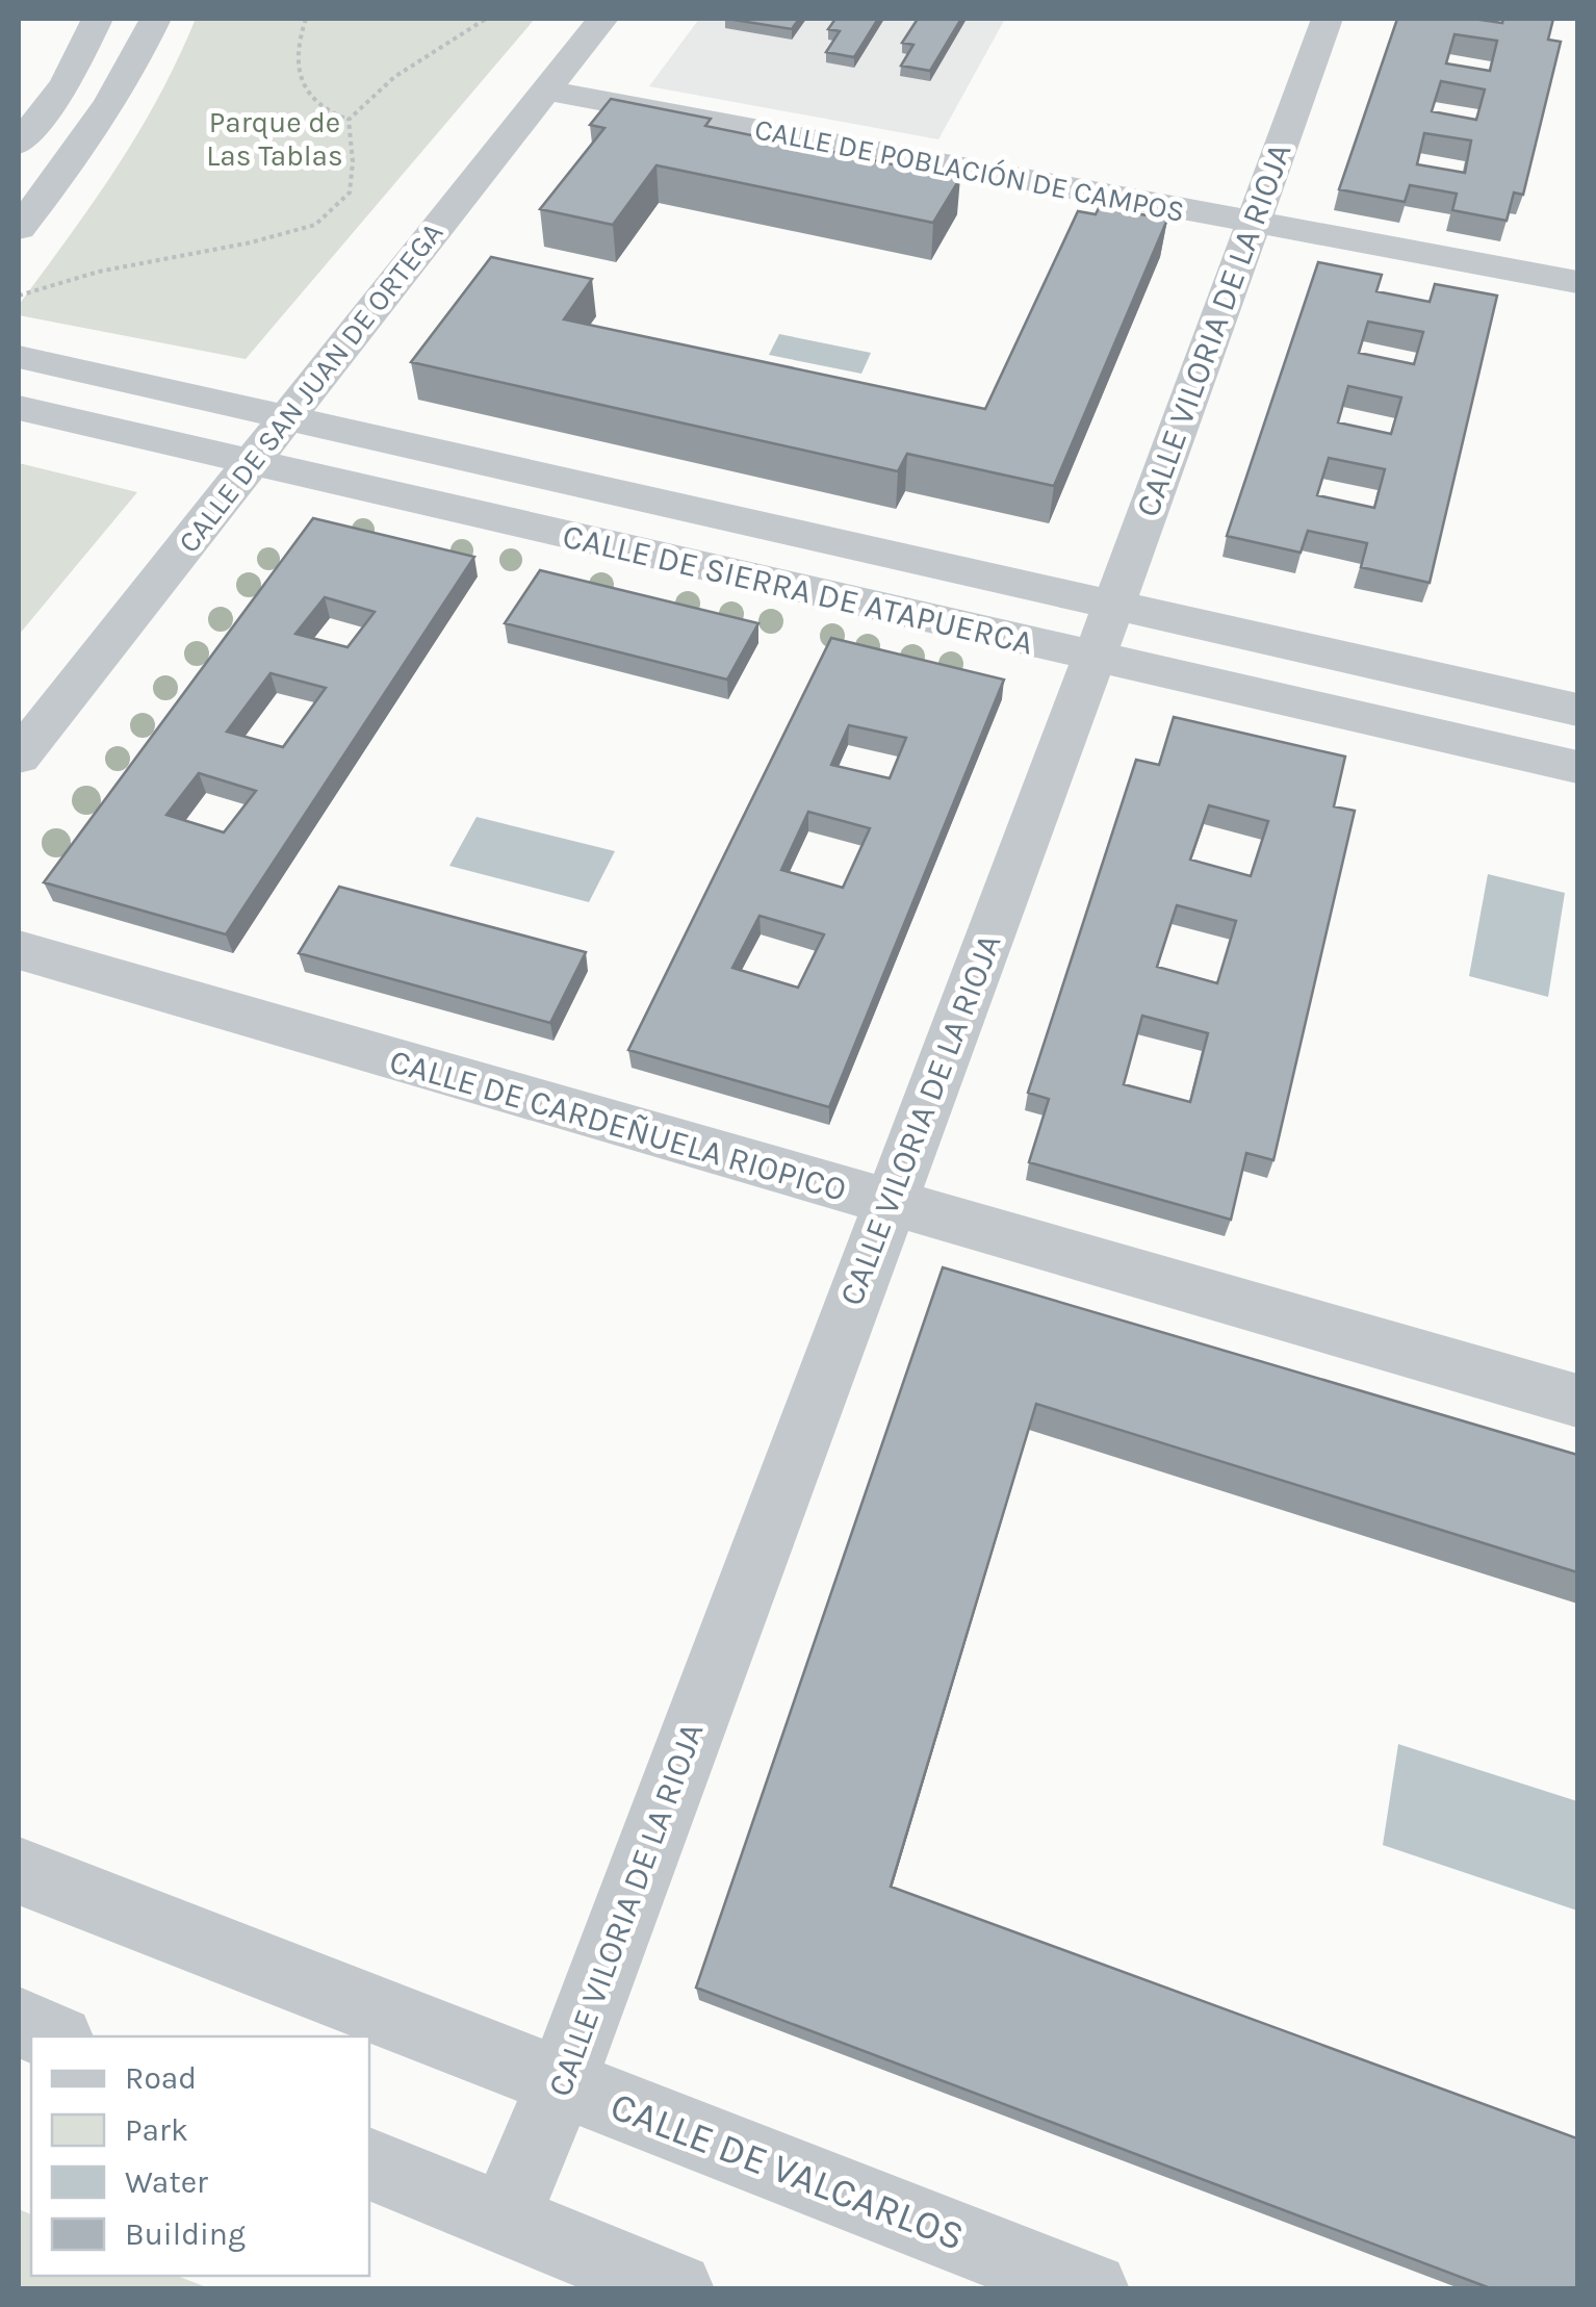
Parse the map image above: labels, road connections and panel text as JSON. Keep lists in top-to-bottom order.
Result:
{
  "streets": {
    "street": [
      "CALLE DE POBLACIÓN DE CAMPOS",
      "CALLE VILORIA DE LA RIOJA",
      "CALLE DE SAN JUAN DE ORTEGA",
      "CALLE DE SIERRA DE ATAPUERCA",
      "CALLE DE CARDEÑUELA RIOPICO",
      "CALLE DE VALCARLOS"
    ]
  },
  "crossings": [
    ["CALLE DE POBLACIÓN DE CAMPOS", "CALLE VILORIA DE LA RIOJA"],
    ["CALLE DE POBLACIÓN DE CAMPOS", "CALLE DE SAN JUAN DE ORTEGA"],
    ["CALLE VILORIA DE LA RIOJA", "CALLE DE SIERRA DE ATAPUERCA"],
    ["CALLE VILORIA DE LA RIOJA", "CALLE DE CARDEÑUELA RIOPICO"],
    ["CALLE VILORIA DE LA RIOJA", "CALLE DE VALCARLOS"],
    ["CALLE DE SAN JUAN DE ORTEGA", "CALLE DE SIERRA DE ATAPUERCA"]
  ],
  "parks": ["Parque de Las Tablas"],
  "legend": [
    "Road",
    "Park",
    "Water",
    "Building"
  ]
}
